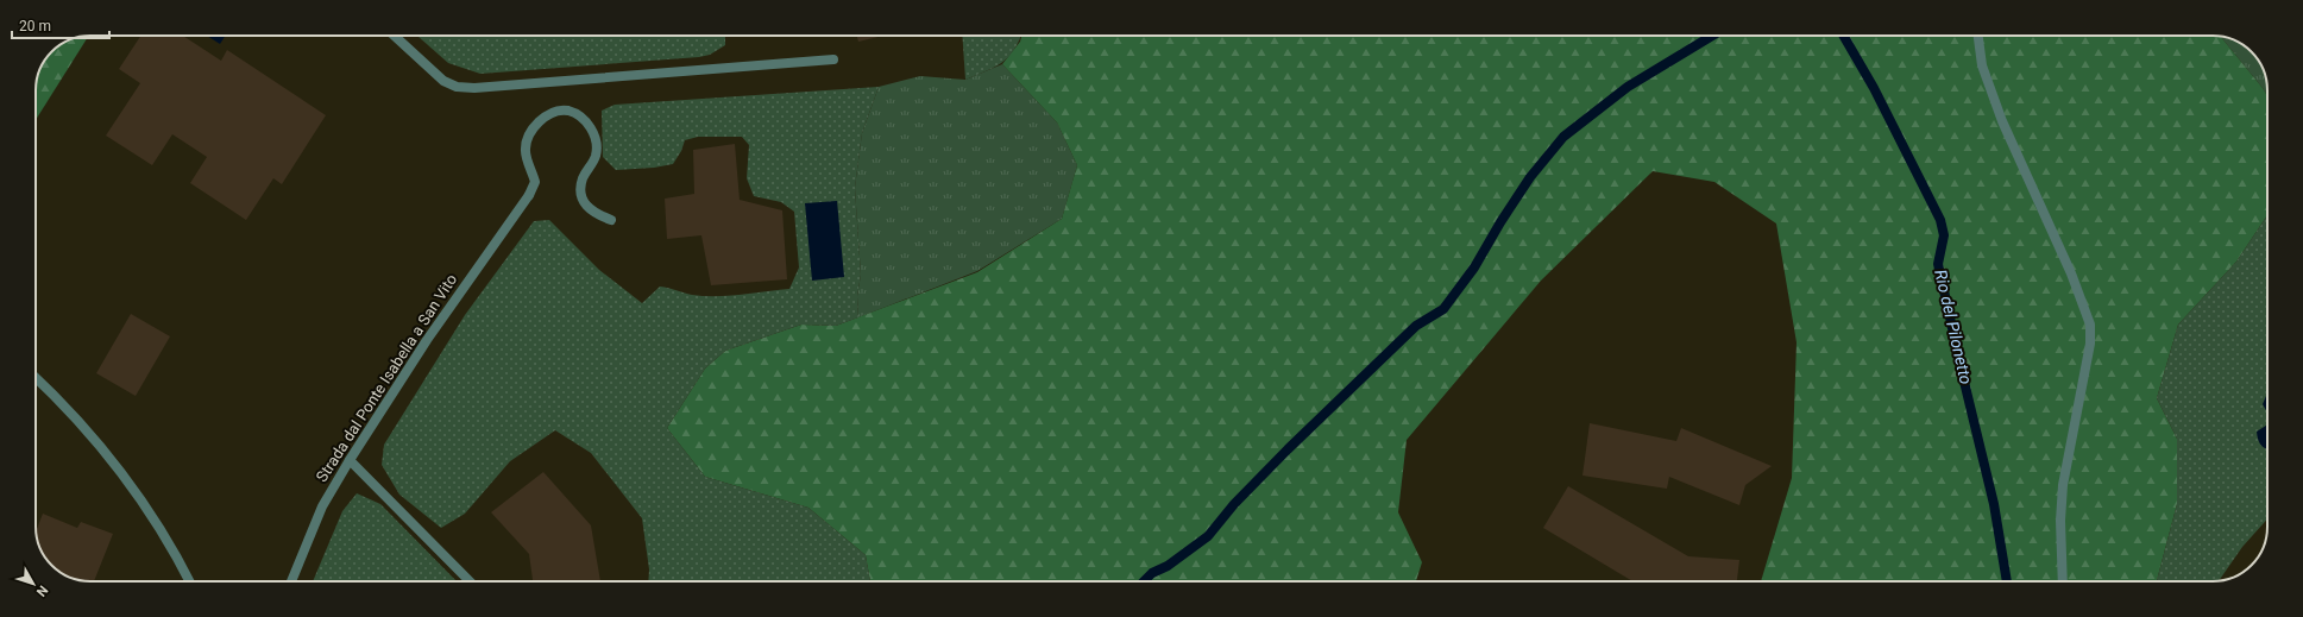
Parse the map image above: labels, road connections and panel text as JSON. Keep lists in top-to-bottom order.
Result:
{
  "streets": {
    "street": ["Strada dal Ponte Isabella a San Vito"]
  },
  "water": ["Rio del Pilonetto"],
  "scale_bar": "20 m",
  "north": "bottom right"
}
